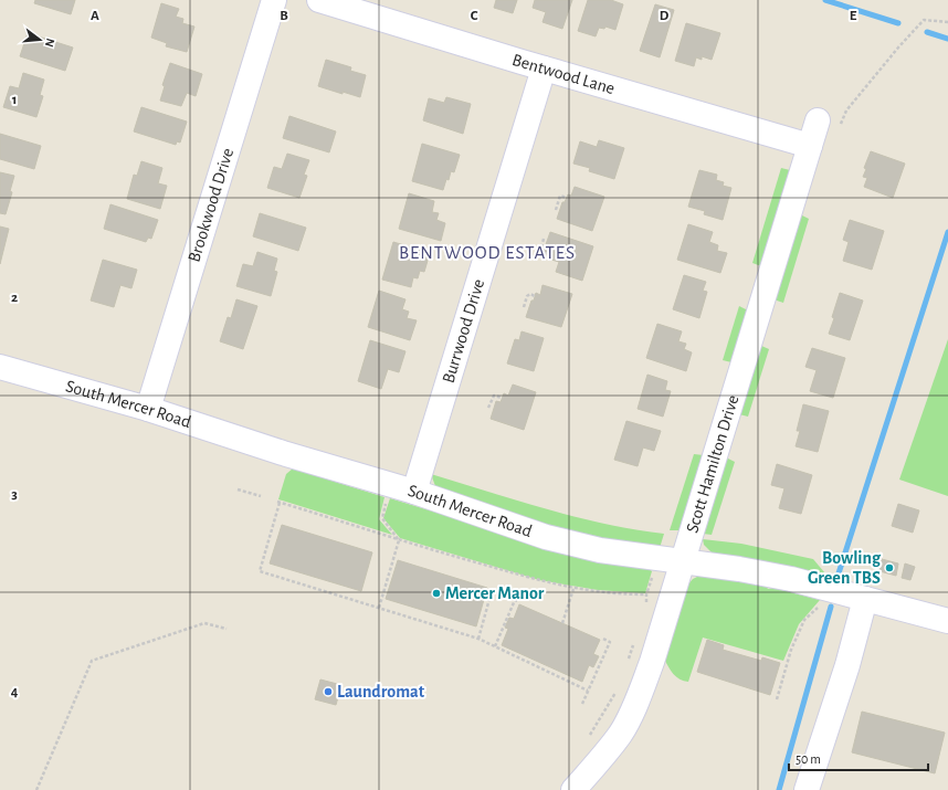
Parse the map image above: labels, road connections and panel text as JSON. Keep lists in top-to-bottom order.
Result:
{
  "streets": {
    "street": [
      "Bentwood Lane",
      "Brookwood Drive",
      "Burrwood Drive",
      "South Mercer Road",
      "Scott Hamilton Drive"
    ]
  },
  "crossings": [
    ["Bentwood Lane", "Burrwood Drive"],
    ["Bentwood Lane", "Scott Hamilton Drive"],
    ["Brookwood Drive", "South Mercer Road"],
    ["Burrwood Drive", "South Mercer Road"],
    ["South Mercer Road", "Scott Hamilton Drive"]
  ],
  "districts": ["BENTWOOD ESTATES"],
  "places": ["Bowling Green TBS", "Mercer Manor", "Laundromat"],
  "scale_bar": "50 m",
  "north": "right",
  "grid": {
    "columns": [
      "A",
      "B",
      "C",
      "D",
      "E"
    ],
    "rows": [
      "1",
      "2",
      "3",
      "4"
    ]
  }
}
